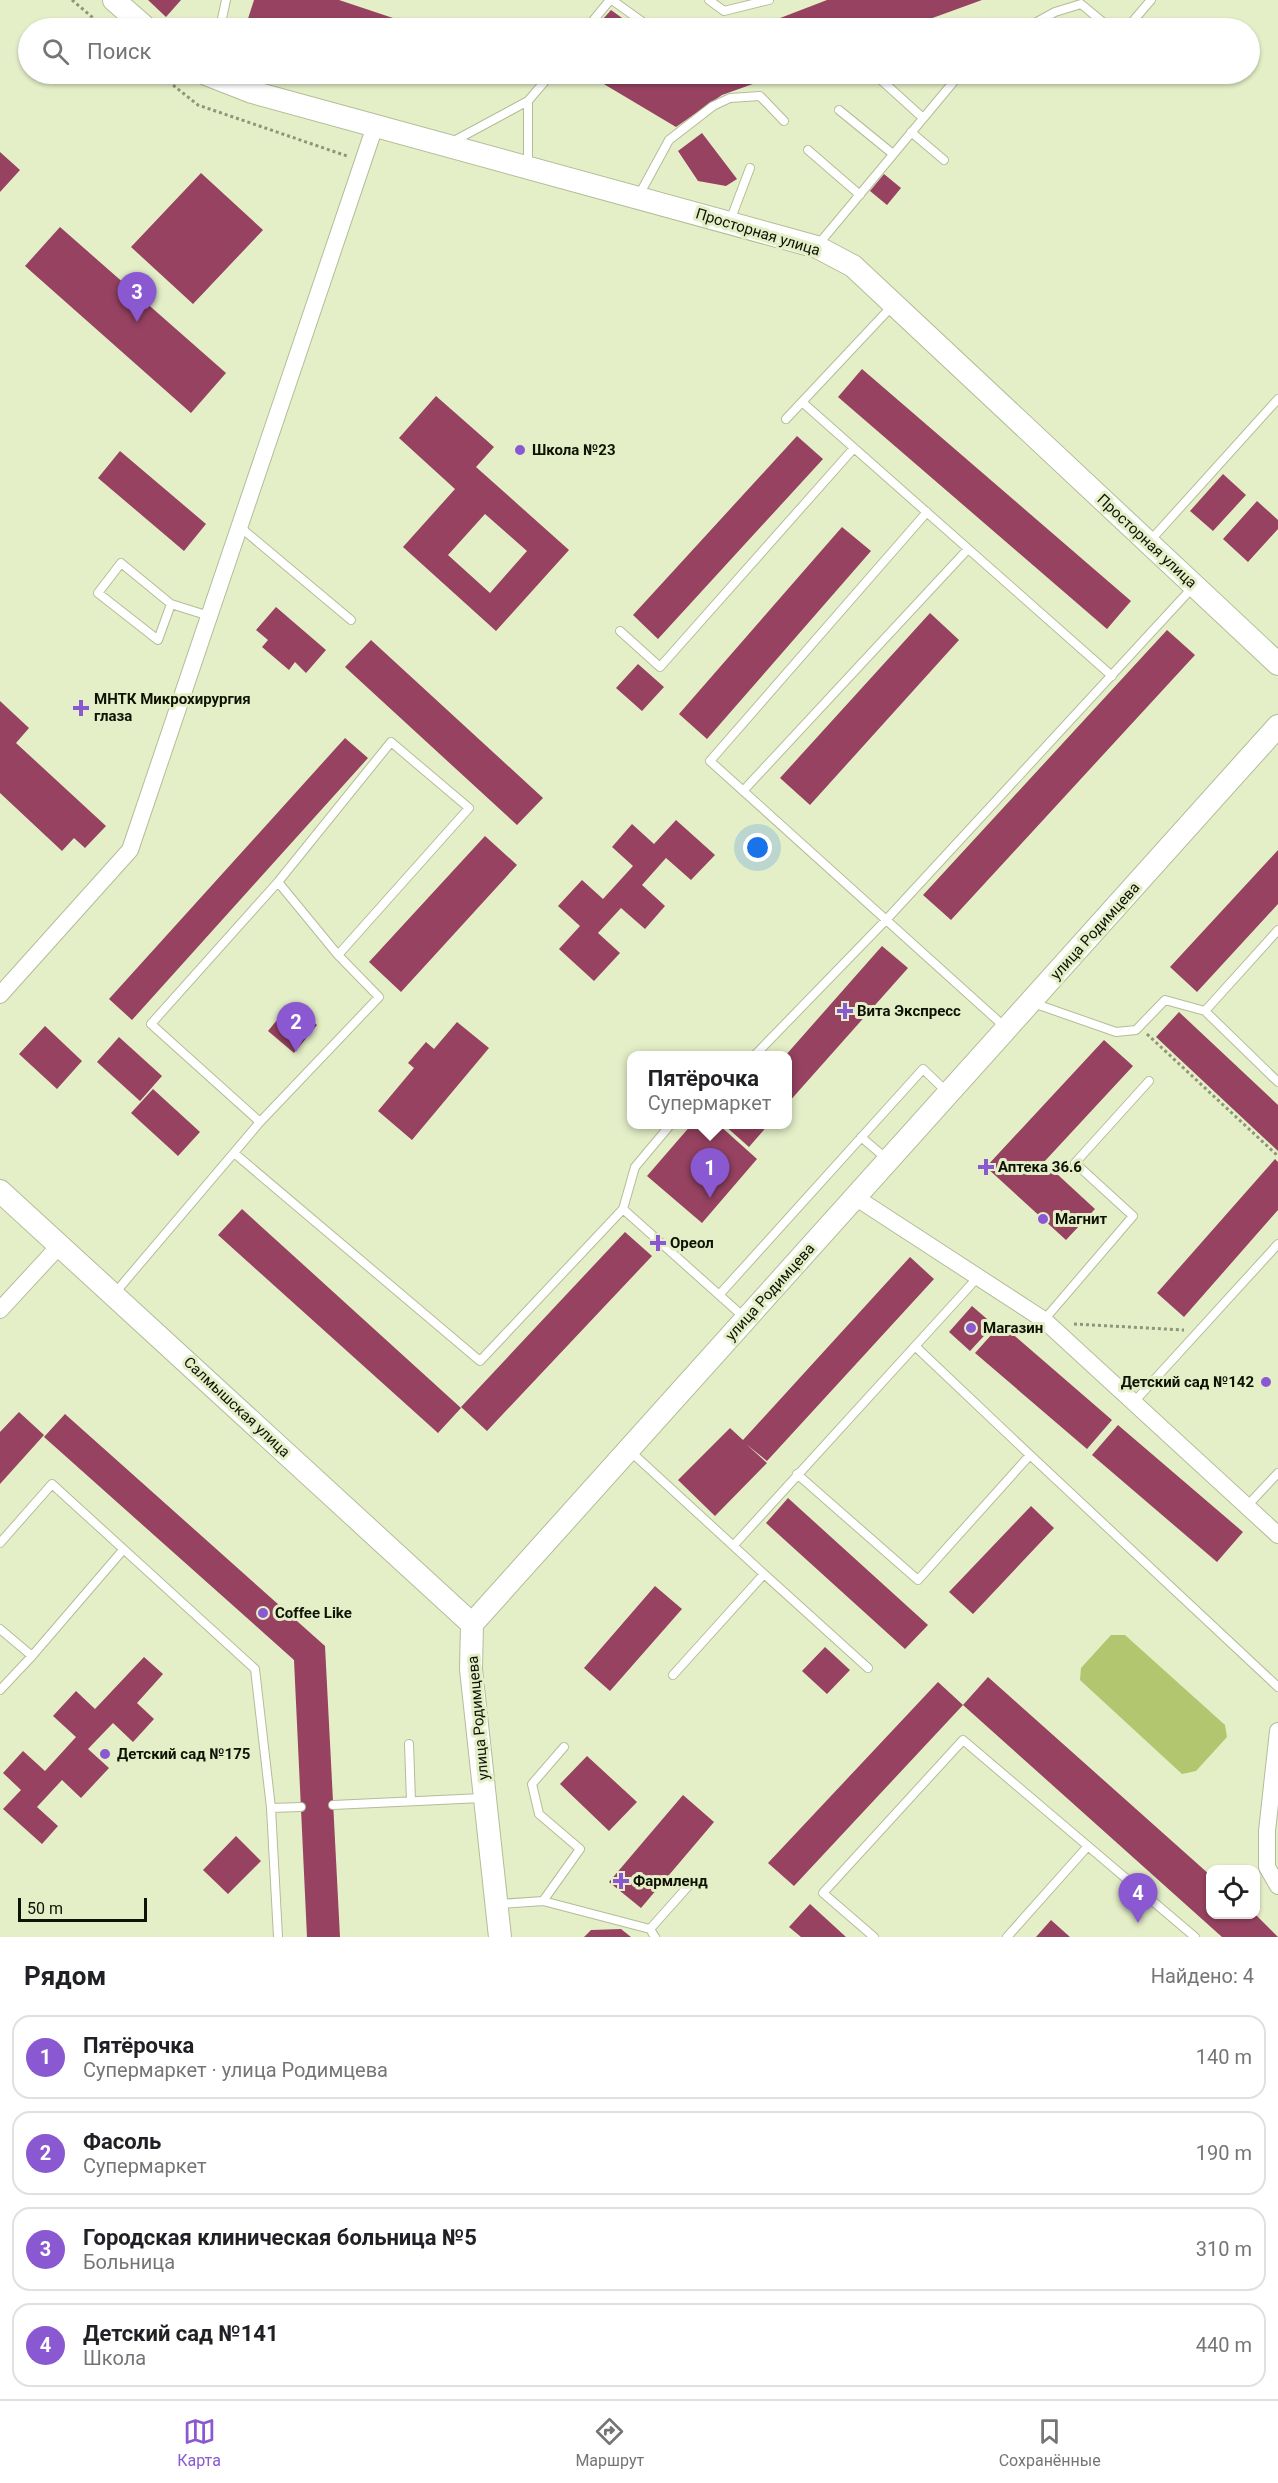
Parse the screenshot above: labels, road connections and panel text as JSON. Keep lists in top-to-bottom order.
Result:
{
  "streets": {
    "street": ["Просторная улица", "улица Родимцева", "Салмышская улица"]
  },
  "crossings": [
    ["улица Родимцева", "Салмышская улица"]
  ],
  "places": {
    "other": [
      "Школа №23",
      "Магнит",
      "Магазин",
      "Детский сад №142",
      "Coffee Like",
      "Детский сад №175"
    ],
    "health": [
      "МНТК Микрохирургия глаза",
      "Вита Экспресс",
      "Аптека 36.6",
      "Ореол",
      "Фармленд"
    ]
  },
  "scale_bar": "50 m",
  "page": {
    "search": "Поиск",
    "pins": [
      "3",
      "2",
      "1",
      "4"
    ],
    "popup": ["Пятёрочка", "Супермаркет"],
    "scale": "50 m",
    "heading": ["Рядом", "Найдено: 4"],
    "list": [
      {
        "mark": "1",
        "name": "Пятёрочка",
        "note": "Супермаркет · улица Родимцева",
        "value": "140 m"
      },
      {
        "mark": "2",
        "name": "Фасоль",
        "note": "Супермаркет",
        "value": "190 m"
      },
      {
        "mark": "3",
        "name": "Городская клиническая больница №5",
        "note": "Больница",
        "value": "310 m"
      },
      {
        "mark": "4",
        "name": "Детский сад №141",
        "note": "Школа",
        "value": "440 m"
      }
    ],
    "nav": ["Карта", "Маршрут", "Сохранённые"]
  }
}
